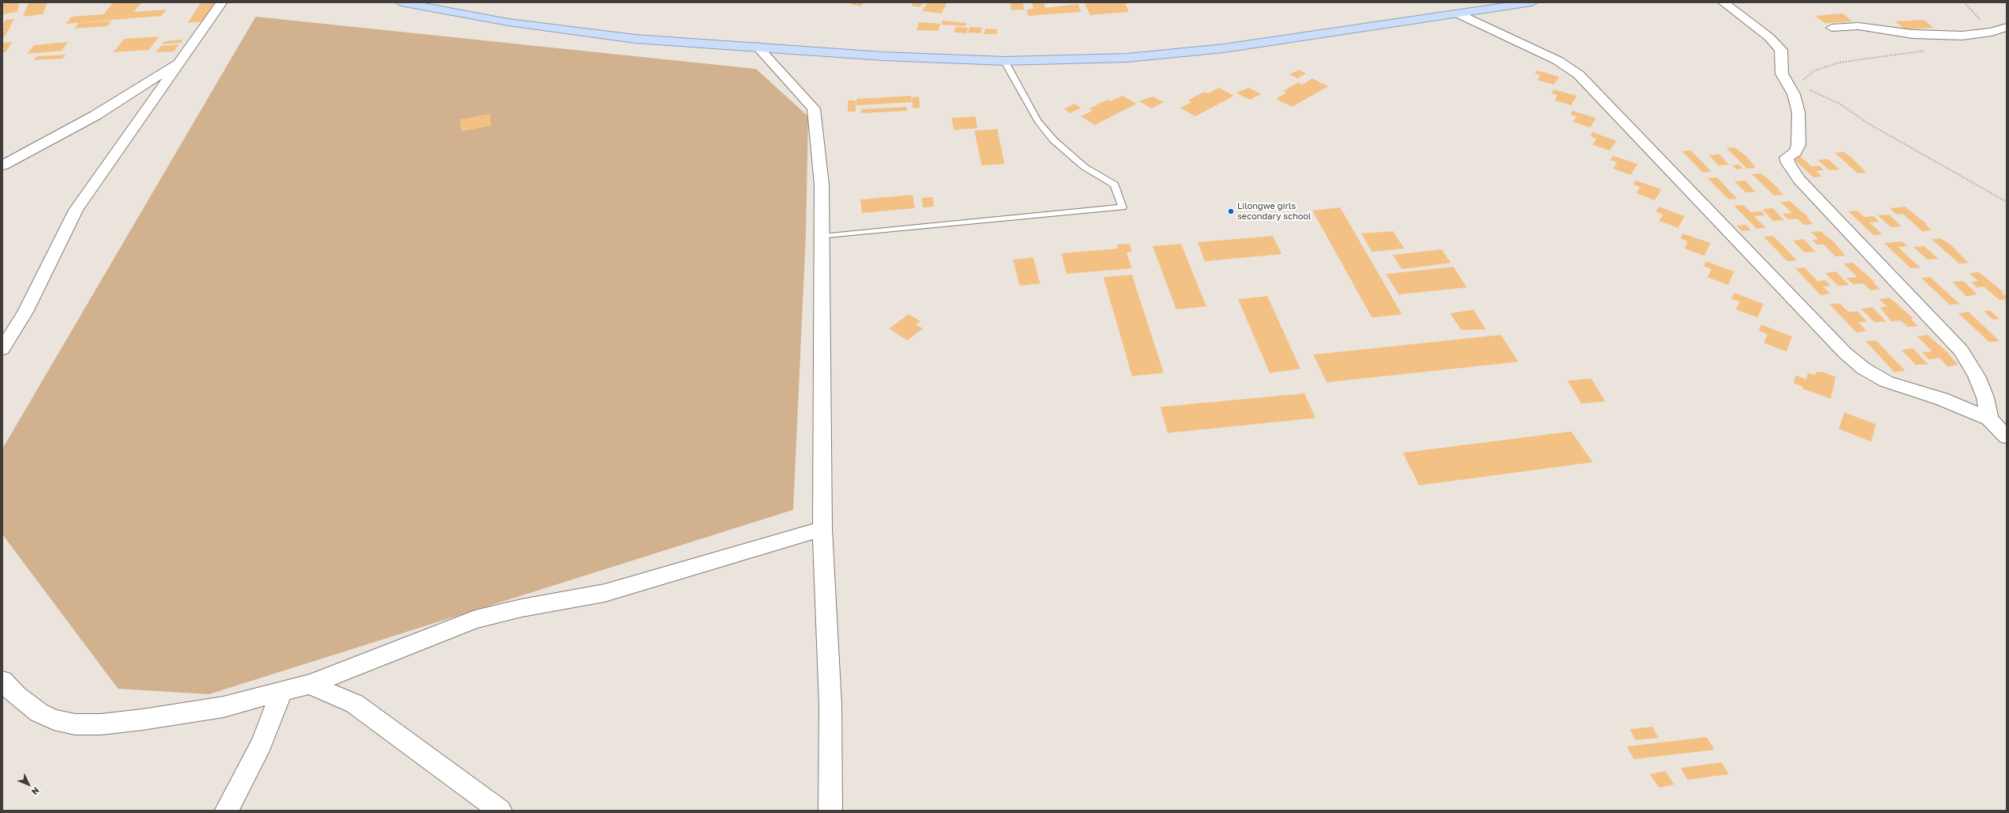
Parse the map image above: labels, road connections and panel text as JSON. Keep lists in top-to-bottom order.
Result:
{
  "places": ["Lilongwe girls secondary school"],
  "north": "bottom right"
}
